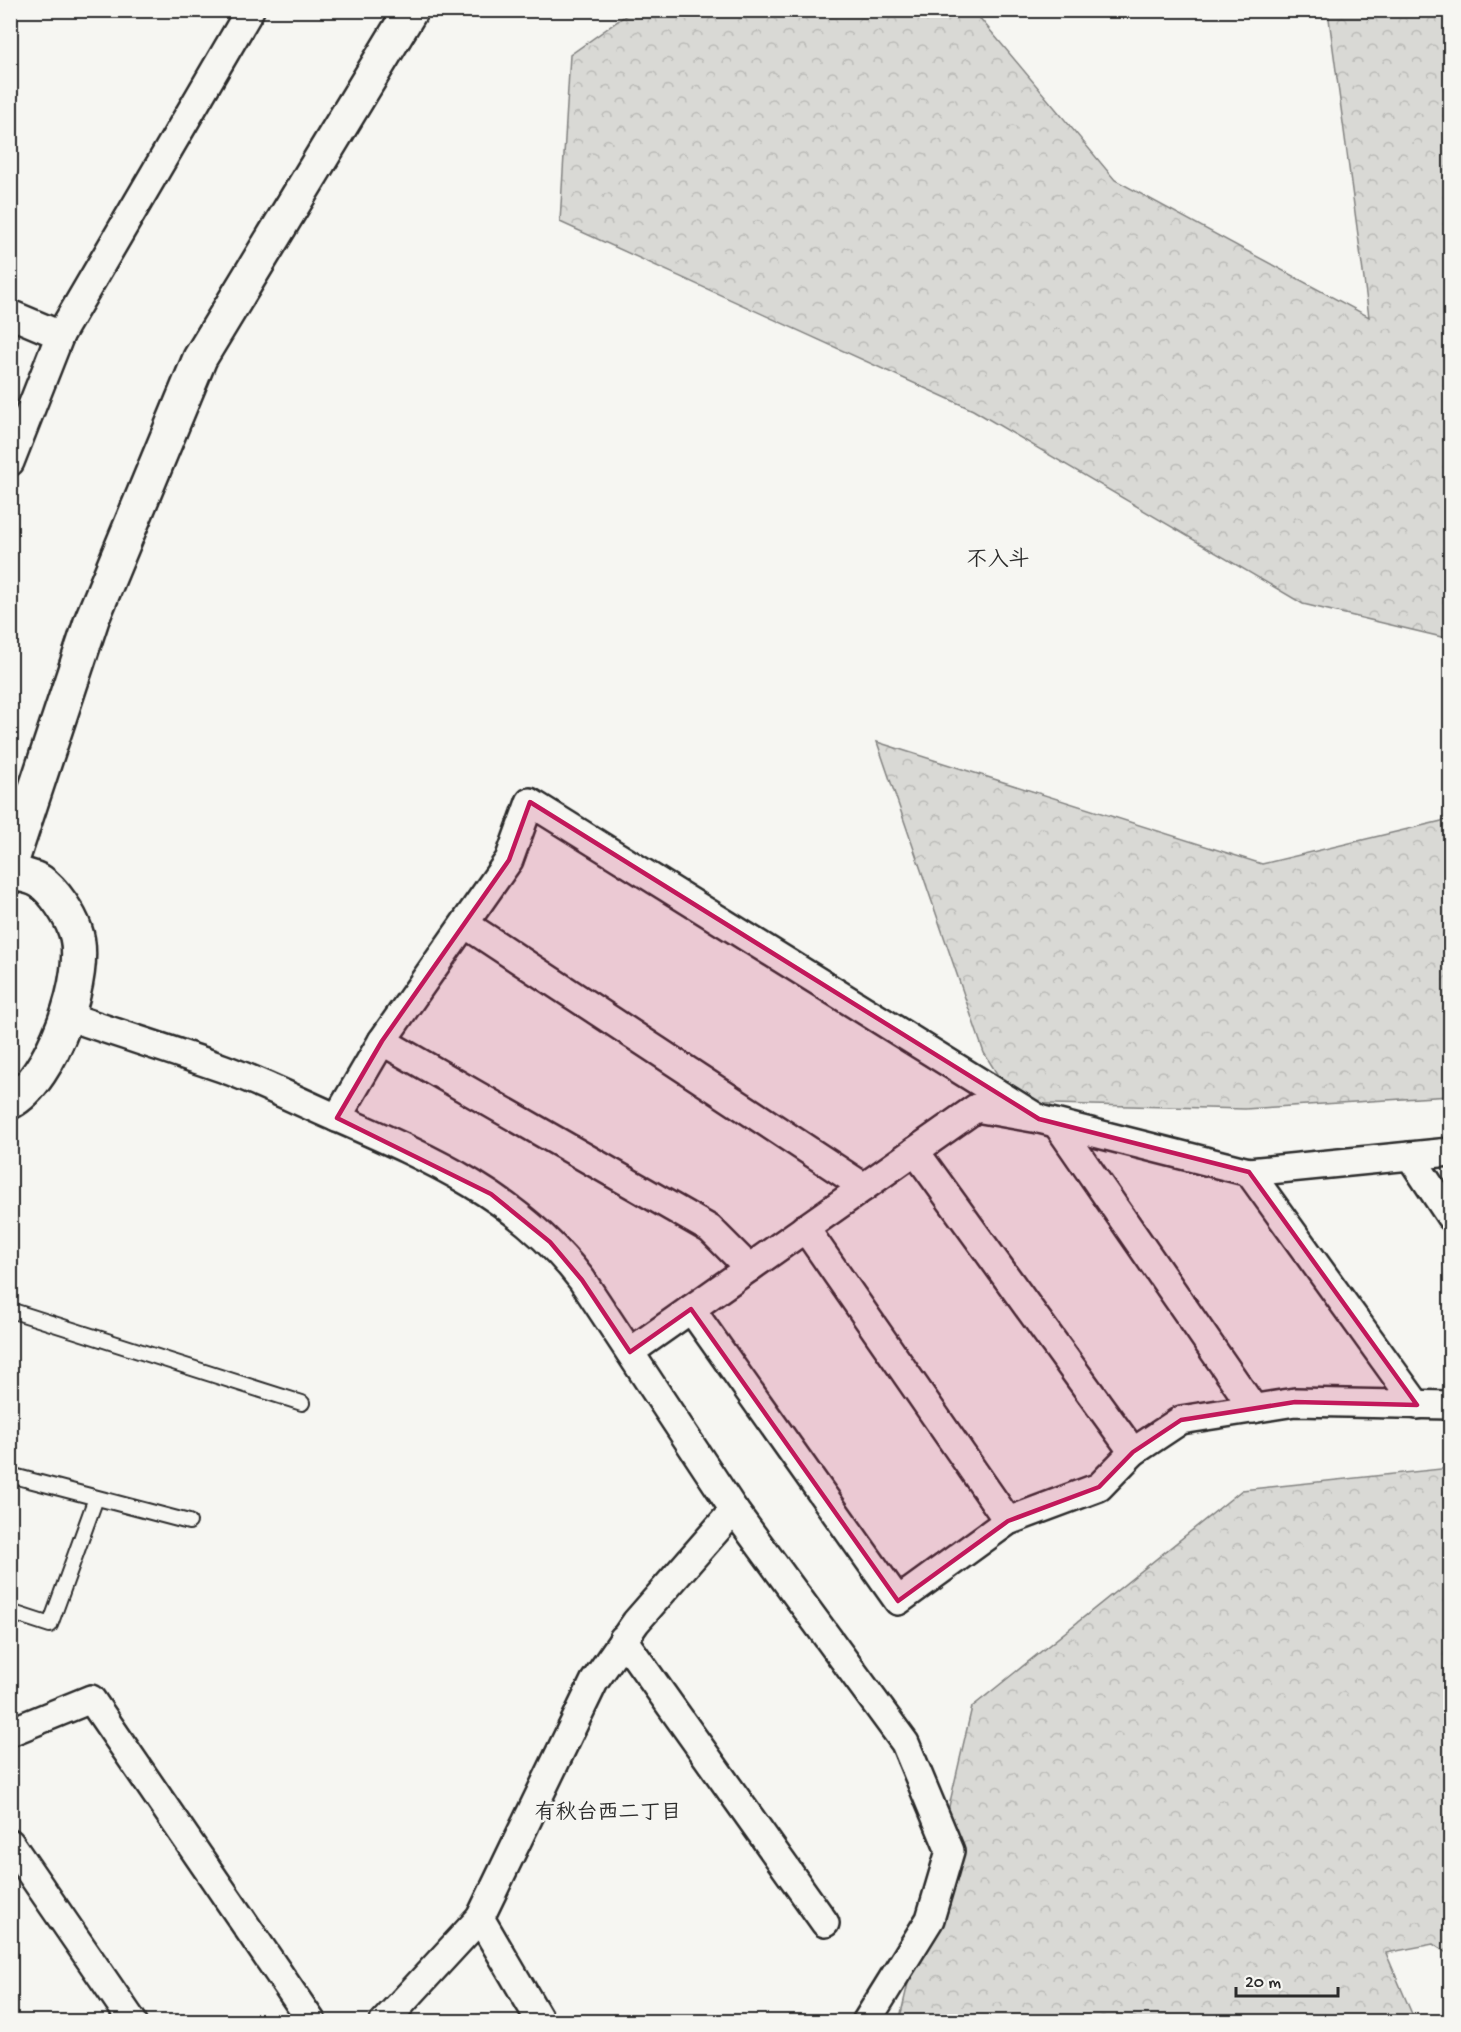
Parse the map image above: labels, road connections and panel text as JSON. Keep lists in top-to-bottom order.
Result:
{
  "districts": ["不入斗", "有秋台西二丁目"],
  "scale_bar": "20 m"
}
